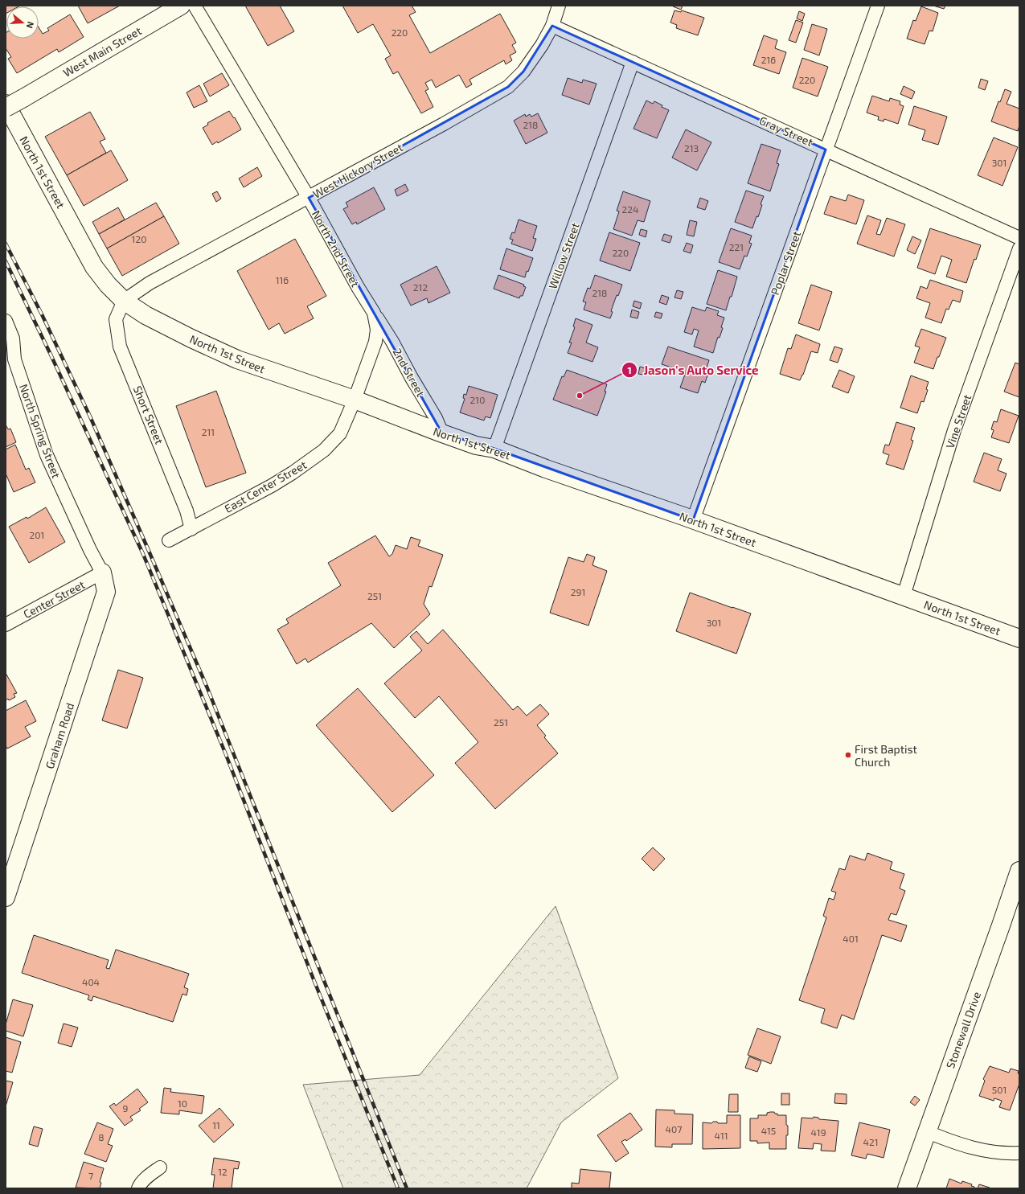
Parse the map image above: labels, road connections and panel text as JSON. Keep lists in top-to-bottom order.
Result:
{
  "streets": {
    "main road": [
      "West Main Street",
      "North 1st Street",
      "Graham Road",
      "Stonewall Drive"
    ],
    "street": [
      "Gray Street",
      "West Hickory Street",
      "North 2nd Street",
      "Willow Street",
      "Poplar Street",
      "2nd Street",
      "Short Street",
      "Vine Street",
      "North Spring Street",
      "East Center Street",
      "Center Street"
    ]
  },
  "crossings": [
    ["Gray Street", "West Hickory Street"],
    ["Gray Street", "Willow Street"],
    ["Gray Street", "Poplar Street"],
    ["West Hickory Street", "North 1st Street"],
    ["West Hickory Street", "North 2nd Street"],
    ["West Hickory Street", "Short Street"],
    ["North 1st Street", "North 2nd Street"],
    ["North 1st Street", "Willow Street"],
    ["North 1st Street", "Poplar Street"],
    ["North 1st Street", "2nd Street"],
    ["North 1st Street", "Short Street"],
    ["North 1st Street", "Vine Street"],
    ["North 1st Street", "East Center Street"],
    ["North 2nd Street", "2nd Street"],
    ["North 2nd Street", "East Center Street"],
    ["Short Street", "East Center Street"],
    ["North Spring Street", "Center Street"],
    ["North Spring Street", "Graham Road"],
    ["Center Street", "Graham Road"]
  ],
  "places": ["Jason's Auto Service", "First Baptist Church"],
  "house_numbers": [
    "220",
    "216",
    "220",
    "218",
    "213",
    "301",
    "224",
    "120",
    "221",
    "220",
    "116",
    "212",
    "218",
    "210",
    "211",
    "201",
    "291",
    "251",
    "301",
    "251",
    "401",
    "404",
    "501",
    "10",
    "9",
    "11",
    "407",
    "415",
    "419",
    "411",
    "8",
    "421",
    "12",
    "7"
  ],
  "north": "right"
}
